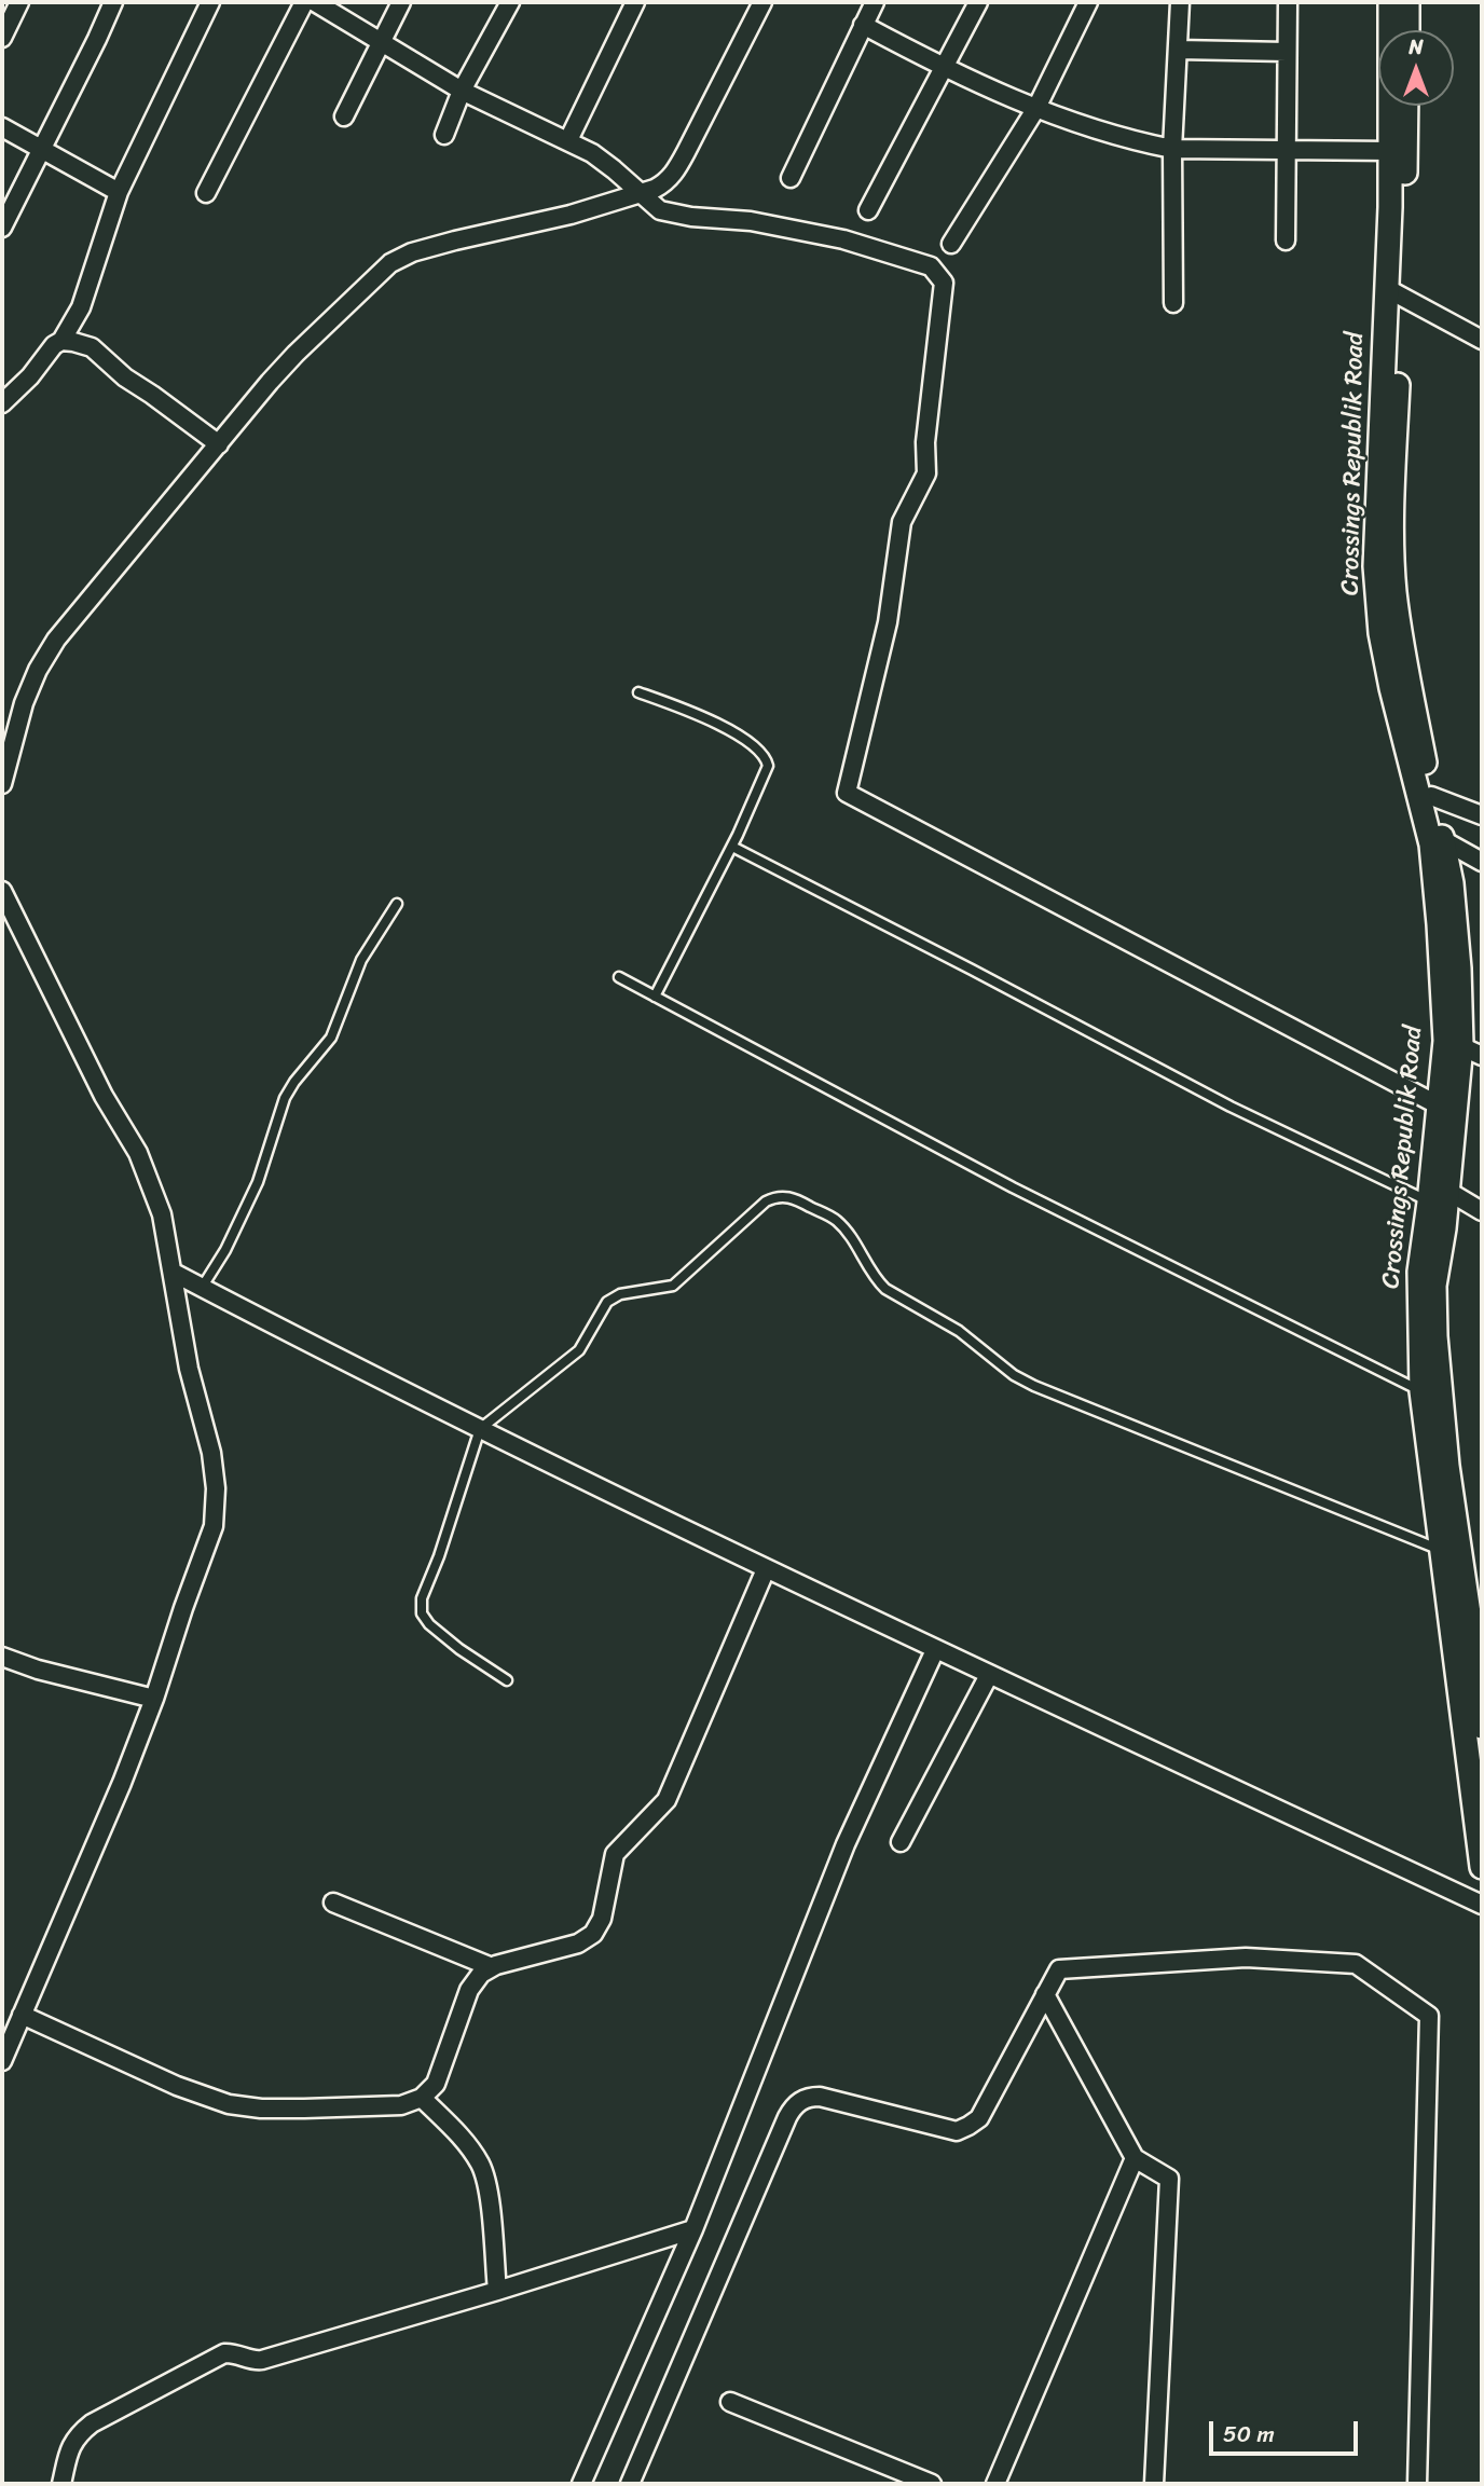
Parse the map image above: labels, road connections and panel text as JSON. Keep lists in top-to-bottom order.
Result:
{
  "streets": {
    "street": ["Crossings Republik Road"]
  },
  "scale_bar": "50 m",
  "north": "top"
}
